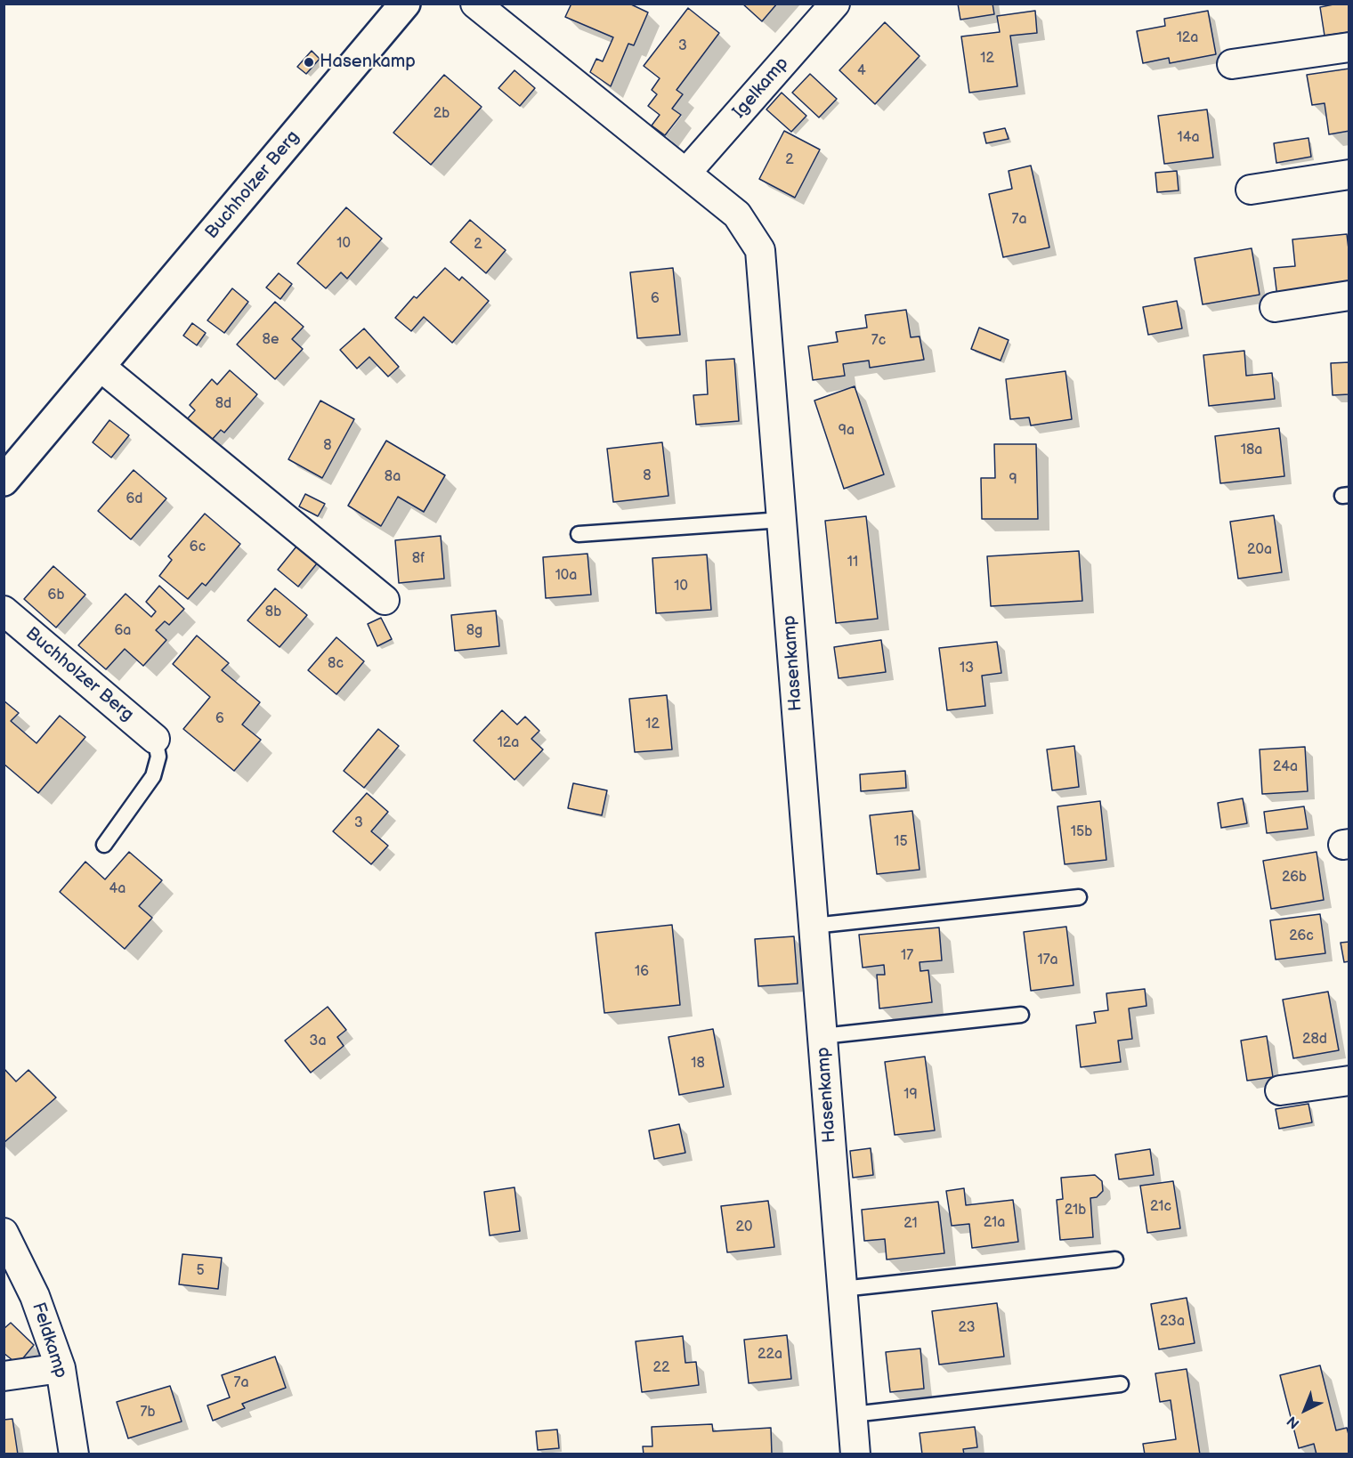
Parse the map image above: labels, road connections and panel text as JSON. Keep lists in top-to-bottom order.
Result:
{
  "streets": {
    "main road": ["Buchholzer Berg"],
    "street": ["Igelkamp", "Hasenkamp", "Feldkamp"]
  },
  "crossings": [
    ["Igelkamp", "Hasenkamp"]
  ],
  "places": ["Hasenkamp"],
  "house_numbers": [
    "12a",
    "3",
    "12",
    "4",
    "2b",
    "14a",
    "2",
    "7a",
    "10",
    "2",
    "6",
    "8e",
    "7c",
    "8d",
    "9a",
    "8",
    "18a",
    "8",
    "8a",
    "9",
    "6d",
    "6c",
    "20a",
    "8f",
    "11",
    "10a",
    "10",
    "6b",
    "8b",
    "6a",
    "8g",
    "8c",
    "13",
    "6",
    "12",
    "12a",
    "24a",
    "3",
    "15b",
    "15",
    "26b",
    "4a",
    "26c",
    "17",
    "17a",
    "16",
    "28d",
    "3a",
    "18",
    "19",
    "21c",
    "21b",
    "21a",
    "21",
    "20",
    "5",
    "23a",
    "23",
    "22a",
    "22",
    "7a",
    "7b"
  ],
  "north": "bottom left"
}
